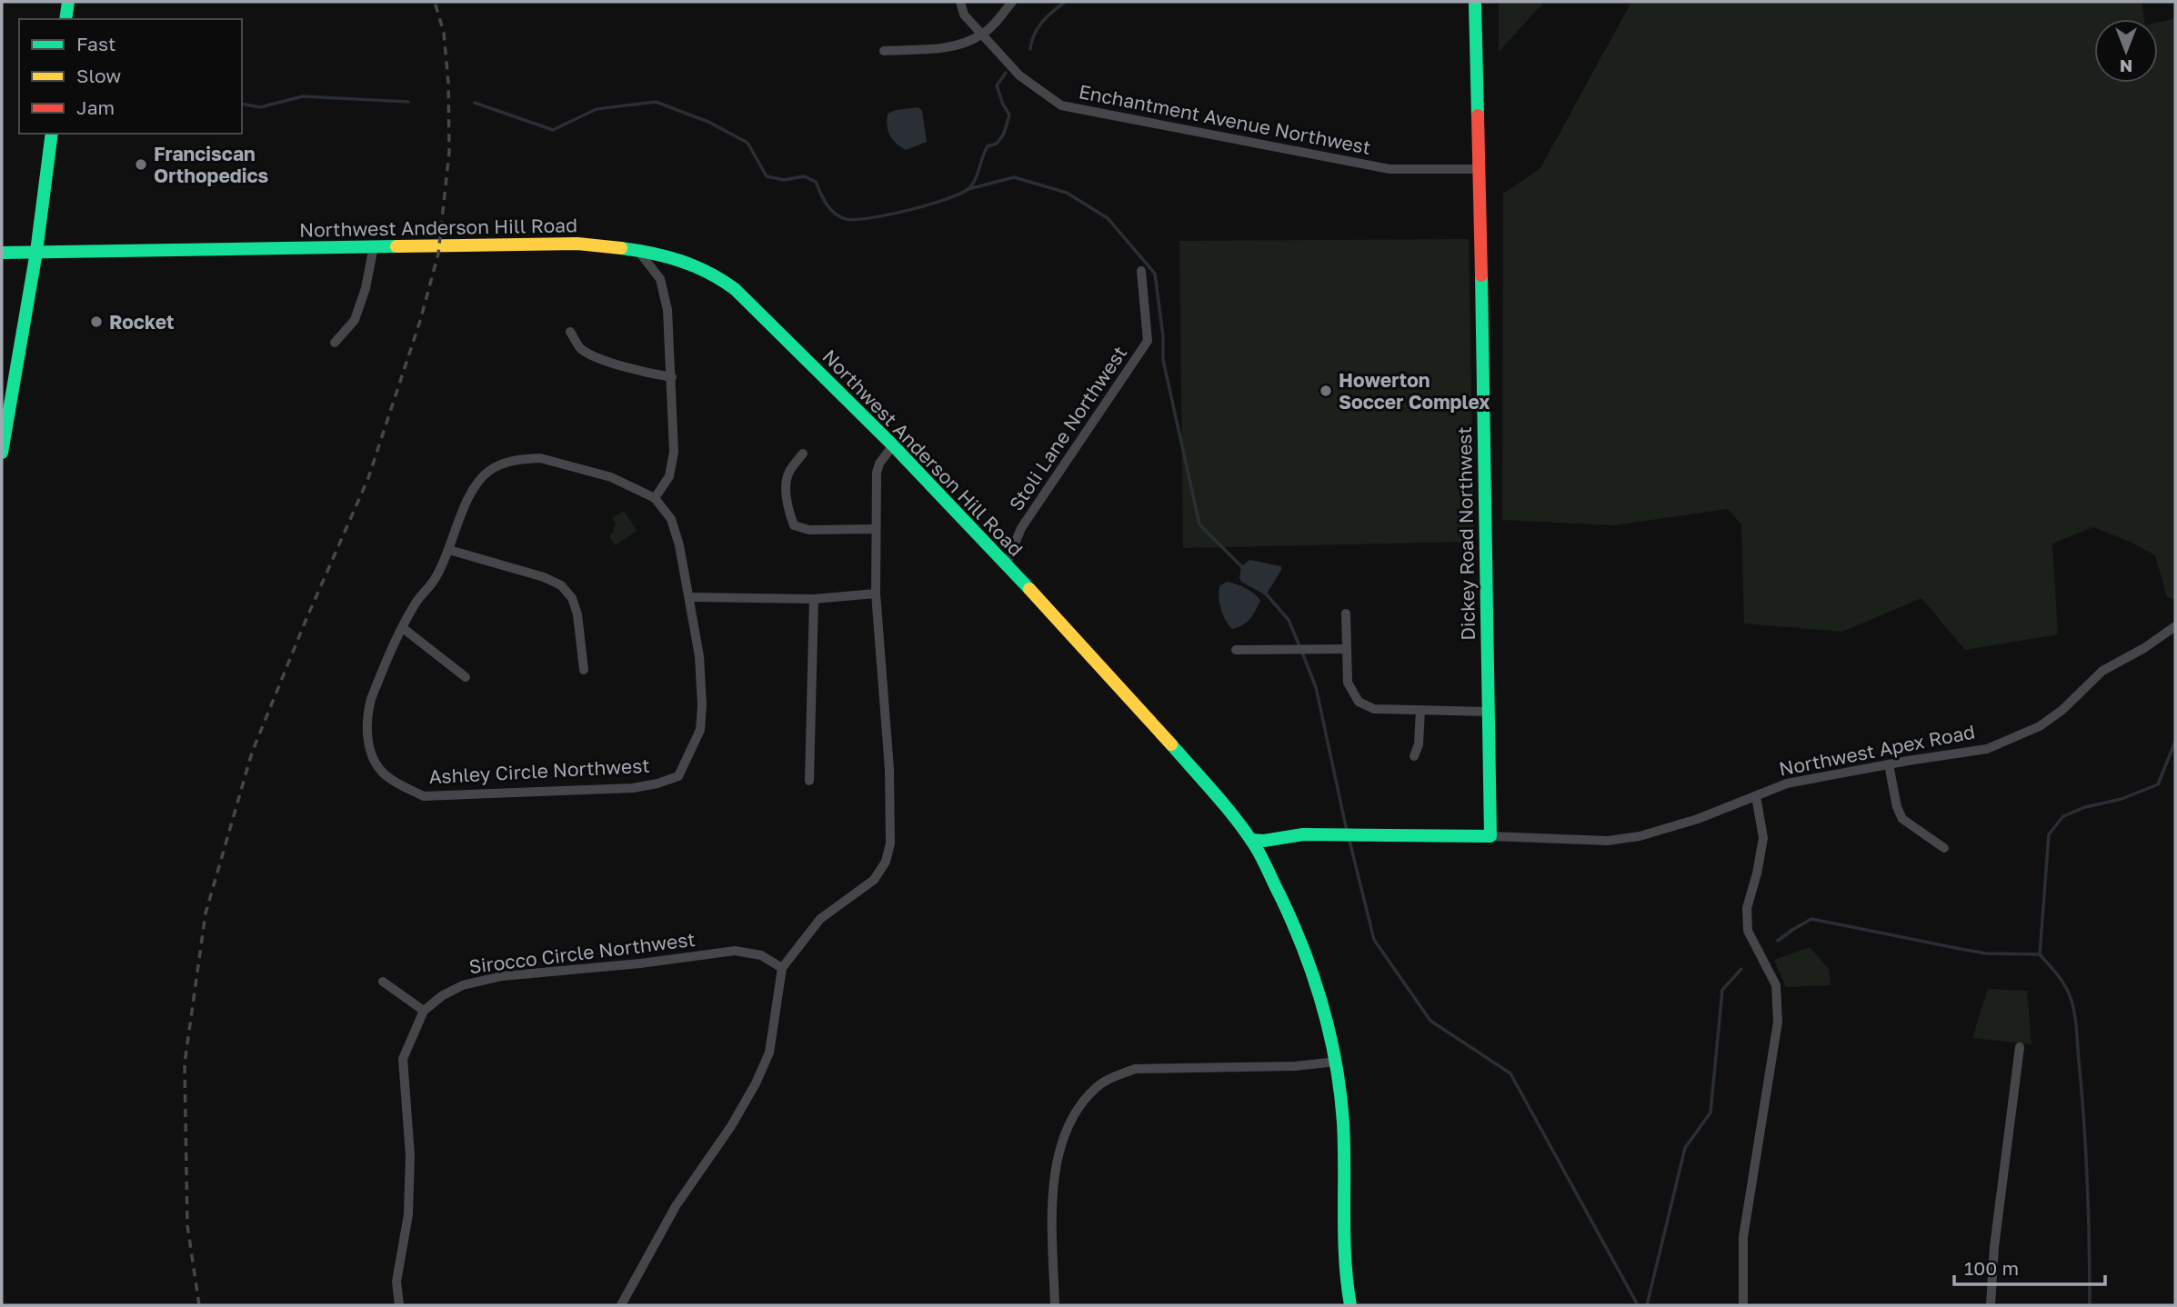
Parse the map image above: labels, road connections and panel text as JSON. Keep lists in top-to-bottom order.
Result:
{
  "streets": {
    "main road": ["Northwest Anderson Hill Road", "Dickey Road Northwest", "Northwest Apex Road"],
    "street": [
      "Enchantment Avenue Northwest",
      "Stoli Lane Northwest",
      "Ashley Circle Northwest",
      "Sirocco Circle Northwest"
    ]
  },
  "crossings": [
    ["Enchantment Avenue Northwest", "Dickey Road Northwest"],
    ["Northwest Anderson Hill Road", "Stoli Lane Northwest"],
    ["Northwest Anderson Hill Road", "Northwest Apex Road"],
    ["Dickey Road Northwest", "Northwest Apex Road"]
  ],
  "places": ["Franciscan Orthopedics", "Rocket", "Howerton Soccer Complex"],
  "legend": ["Fast", "Slow", "Jam"],
  "scale_bar": "100 m",
  "north": "bottom"
}
